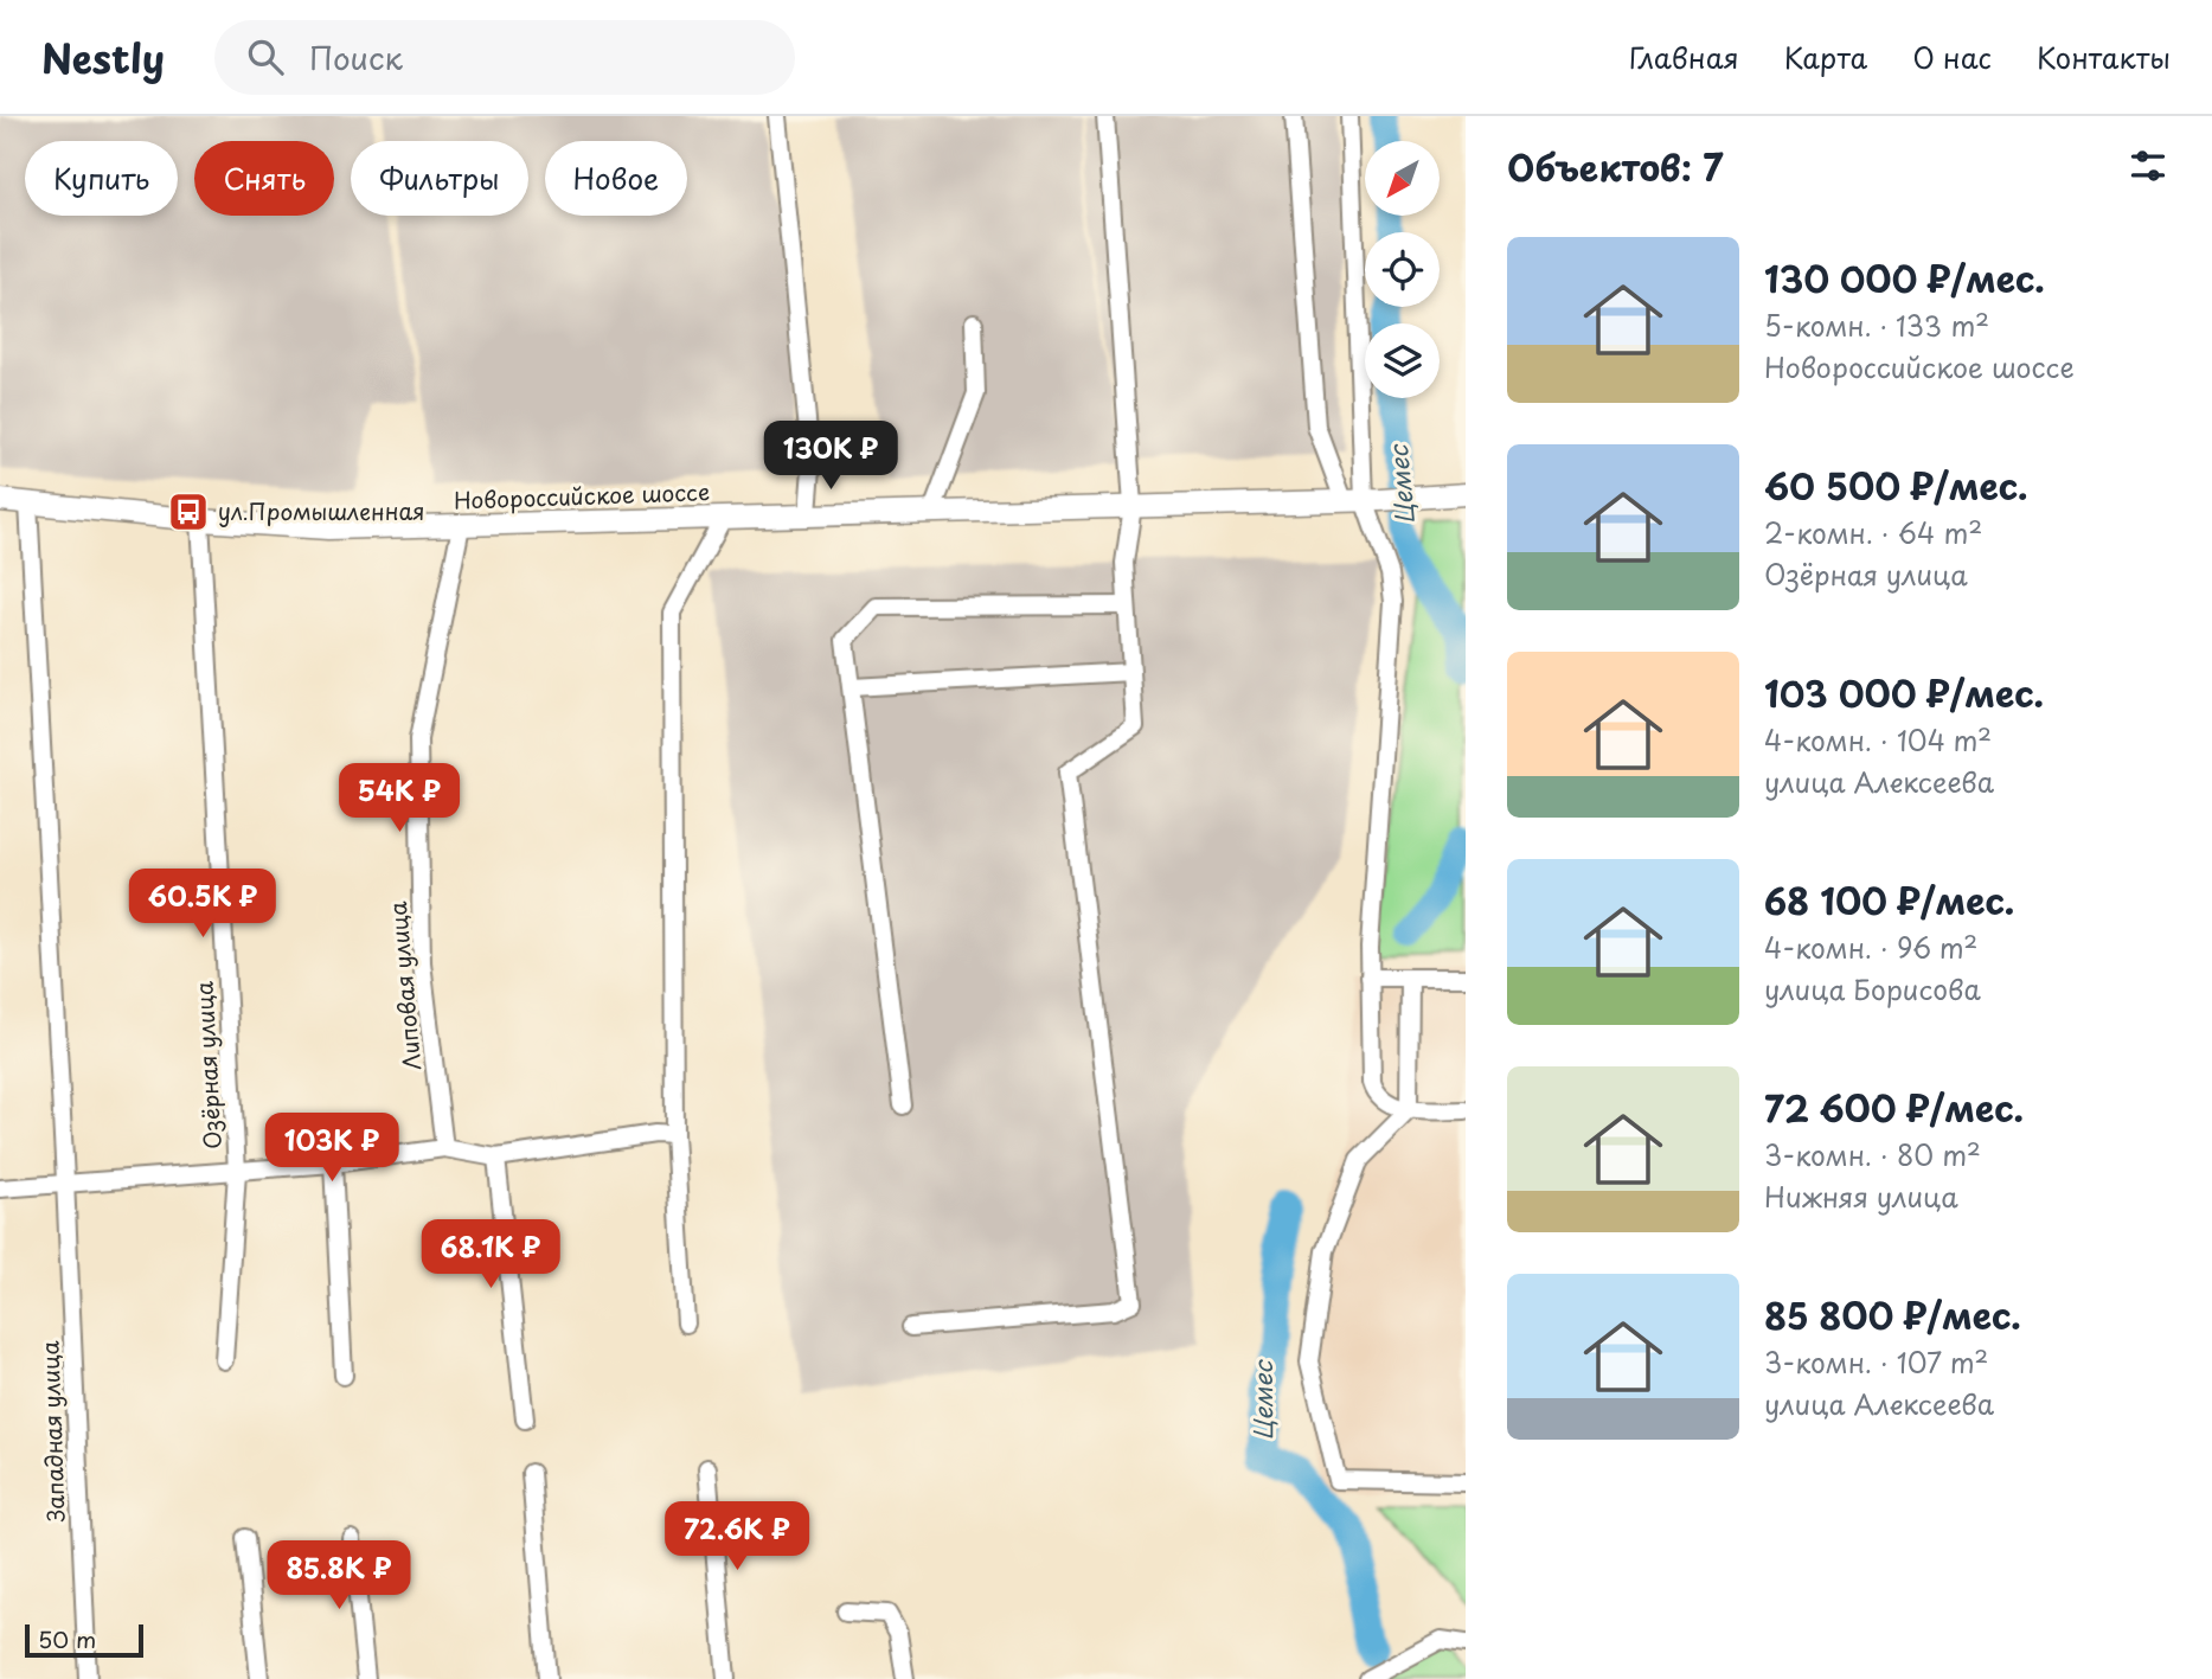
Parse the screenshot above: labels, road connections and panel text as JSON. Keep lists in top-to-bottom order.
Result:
{
  "streets": {
    "main road": ["Новороссийское шоссе"],
    "street": ["Липовая улица", "Озёрная улица", "Западная улица"]
  },
  "crossings": [
    ["Новороссийское шоссе", "Липовая улица"],
    ["Новороссийское шоссе", "Озёрная улица"],
    ["Новороссийское шоссе", "Западная улица"]
  ],
  "water": ["Цемес"],
  "places": {
    "bus stop": ["ул.Промышленная"]
  },
  "scale_bar": "50 m",
  "north": "bottom left",
  "page": {
    "header": "Nestly",
    "search": "Поиск",
    "nav": [
      "Главная",
      "Карта",
      "О нас",
      "Контакты"
    ],
    "heading": "Объектов: 7",
    "chip": [
      "Купить",
      "Снять",
      "Фильтры",
      "Новое"
    ],
    "list": [
      {
        "name": "130 000 ₽/мес.",
        "note": "5-комн. · 133 m² · Новороссийское шоссе"
      },
      {
        "name": "60 500 ₽/мес.",
        "note": "2-комн. · 64 m² · Озёрная улица"
      },
      {
        "name": "103 000 ₽/мес.",
        "note": "4-комн. · 104 m² · улица Алексеева"
      },
      {
        "name": "68 100 ₽/мес.",
        "note": "4-комн. · 96 m² · улица Борисова"
      },
      {
        "name": "72 600 ₽/мес.",
        "note": "3-комн. · 80 m² · Нижняя улица"
      },
      {
        "name": "85 800 ₽/мес.",
        "note": "3-комн. · 107 m² · улица Алексеева"
      }
    ],
    "price": [
      "130K ₽",
      "54K ₽",
      "60.5K ₽",
      "103K ₽",
      "68.1K ₽",
      "72.6K ₽",
      "85.8K ₽"
    ],
    "scale": "50 m"
  }
}
